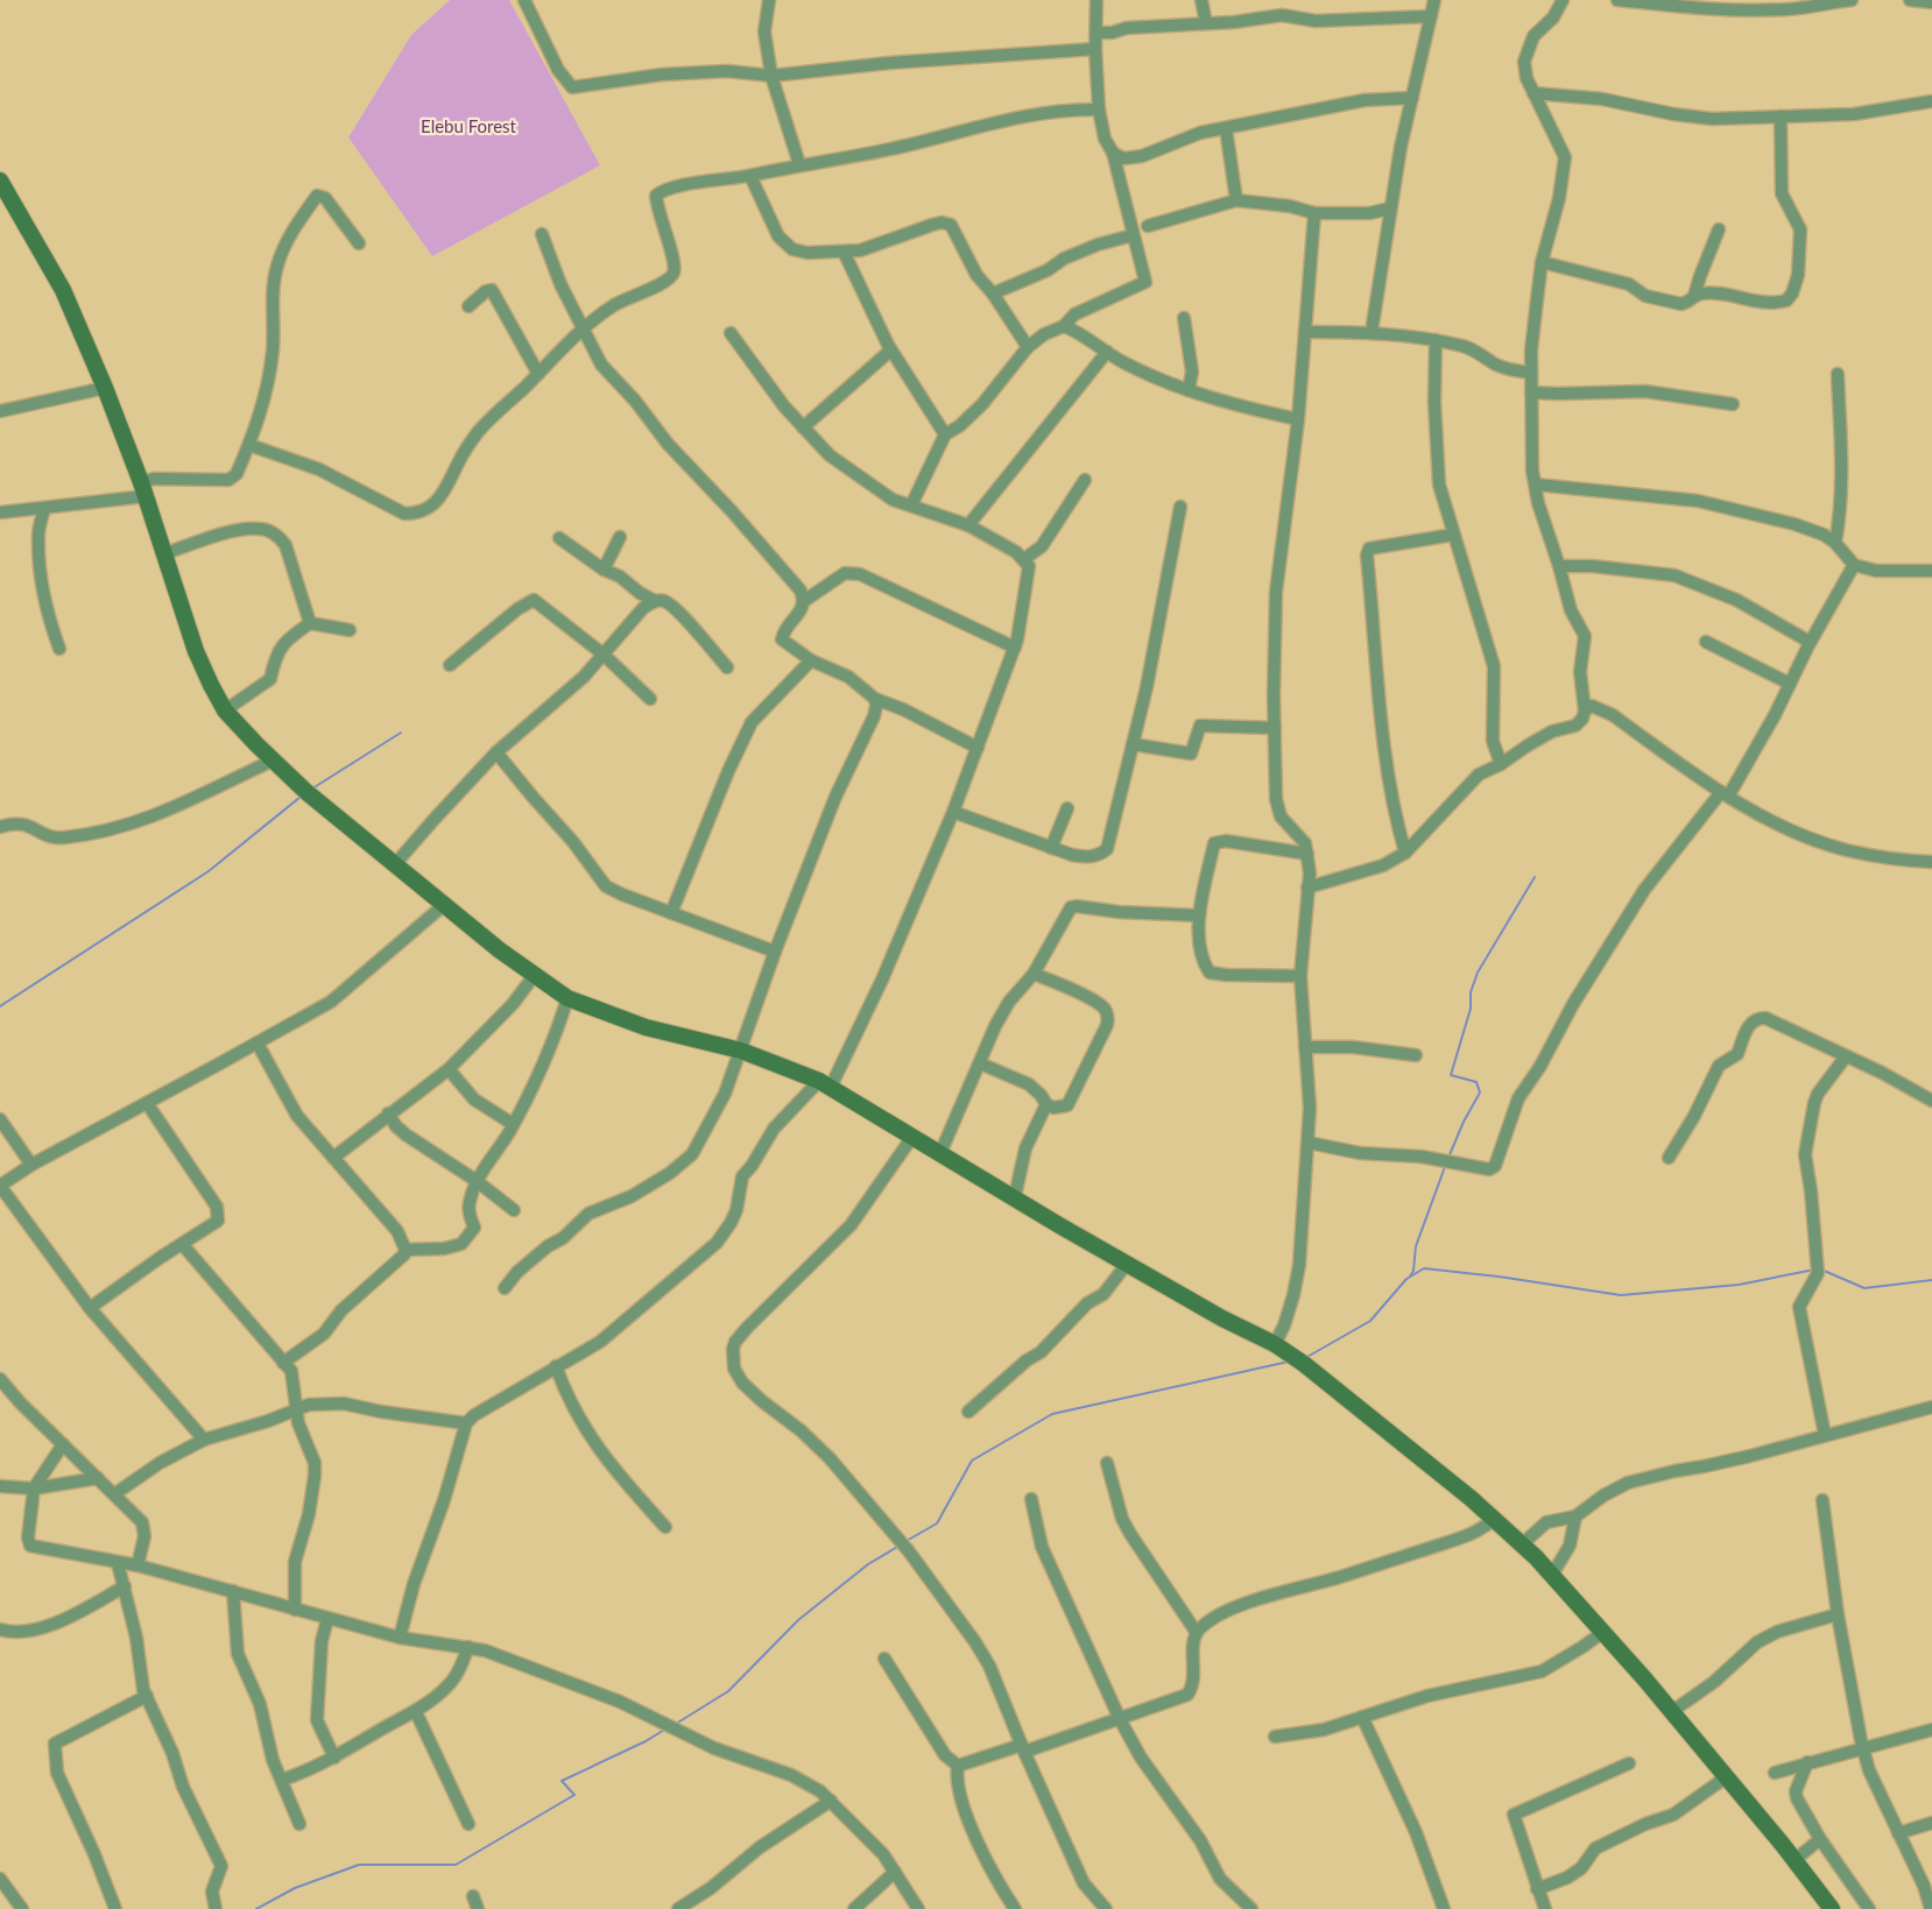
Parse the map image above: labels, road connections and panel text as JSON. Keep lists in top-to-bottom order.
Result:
{
  "parks": ["Elebu Forest"]
}
